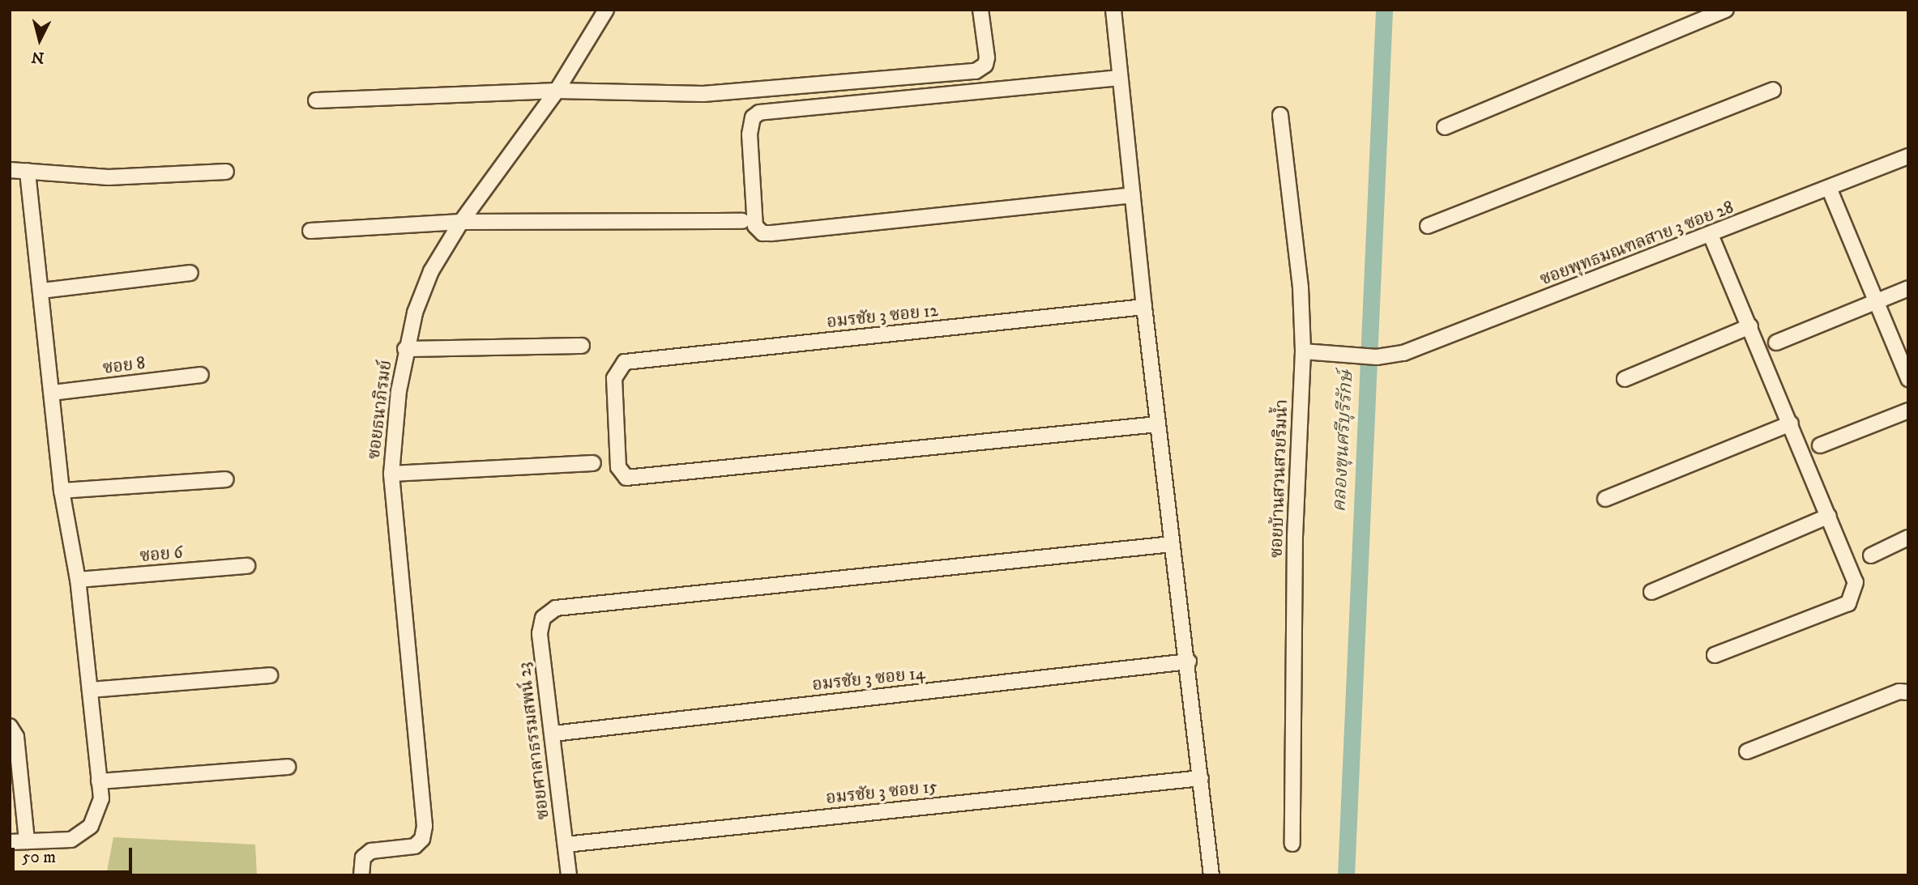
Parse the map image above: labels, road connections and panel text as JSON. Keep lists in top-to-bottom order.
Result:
{
  "streets": {
    "street": [
      "ซอยพุทธมณฑลสาย 3 ซอย 28",
      "อมรชัย 3 ซอย 12",
      "ซอย 8",
      "ซอยธนาภิรมย์",
      "ซอยบ้านสวนสวยริมน้ำ",
      "ซอย 6",
      "อมรชัย 3 ซอย 14",
      "ซอยศาลาธรรมสพน์ 23",
      "อมรชัย 3 ซอย 15"
    ]
  },
  "crossings": [
    ["ซอยพุทธมณฑลสาย 3 ซอย 28", "ซอยบ้านสวนสวยริมน้ำ"],
    ["อมรชัย 3 ซอย 14", "ซอยศาลาธรรมสพน์ 23"],
    ["ซอยศาลาธรรมสพน์ 23", "อมรชัย 3 ซอย 15"]
  ],
  "water": ["คลองขุนศรีบุรีรักษ์"],
  "scale_bar": "50 m",
  "north": "bottom"
}
